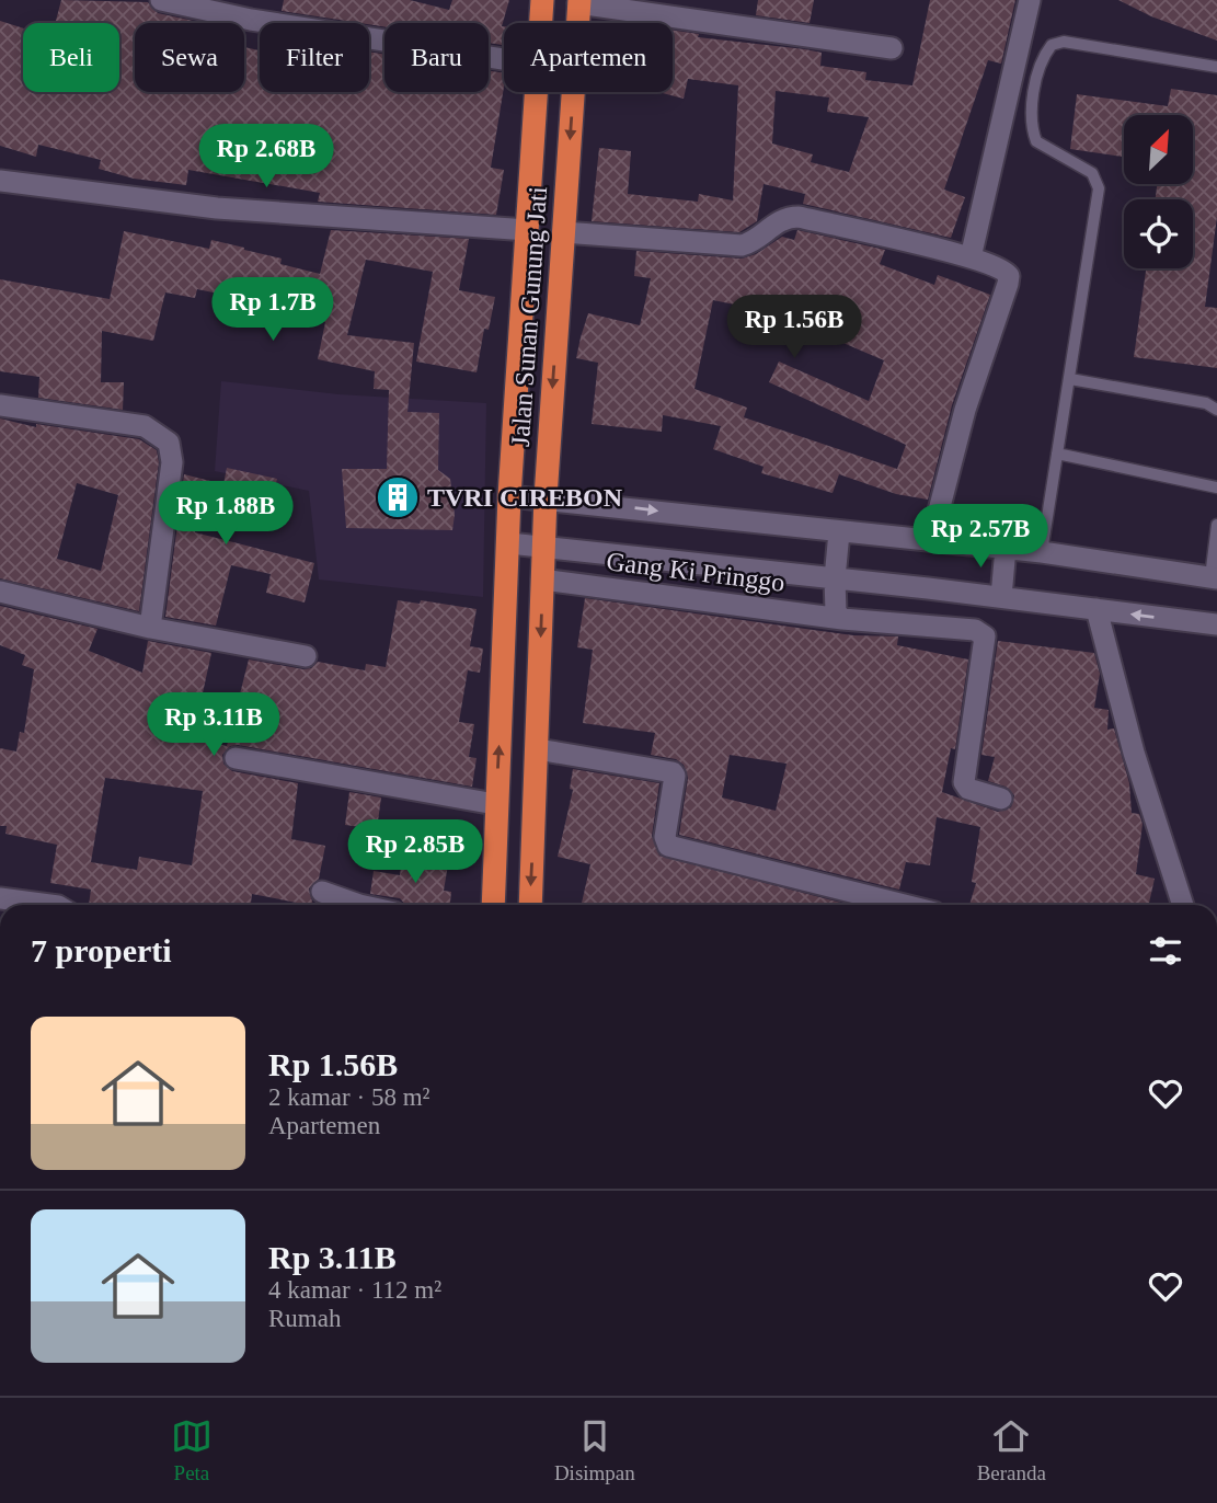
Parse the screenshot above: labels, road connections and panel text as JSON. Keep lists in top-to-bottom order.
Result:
{
  "streets": {
    "highway": ["Jalan Sunan Gunung Jati"],
    "street": ["Gang Ki Pringgo"]
  },
  "crossings": [
    ["Jalan Sunan Gunung Jati", "Gang Ki Pringgo"]
  ],
  "places": {
    "building": ["TVRI CIREBON"]
  },
  "north": "top right",
  "page": {
    "chip": [
      "Beli",
      "Sewa",
      "Filter",
      "Baru",
      "Apartemen"
    ],
    "price": [
      "Rp 2.68B",
      "Rp 1.7B",
      "Rp 1.56B",
      "Rp 1.88B",
      "Rp 2.57B",
      "Rp 3.11B",
      "Rp 2.85B"
    ],
    "heading": "7 properti",
    "list": [
      {
        "name": "Rp 1.56B",
        "note": "2 kamar · 58 m² · Apartemen"
      },
      {
        "name": "Rp 3.11B",
        "note": "4 kamar · 112 m² · Rumah"
      }
    ],
    "tabs": ["Peta", "Disimpan", "Beranda"]
  }
}
